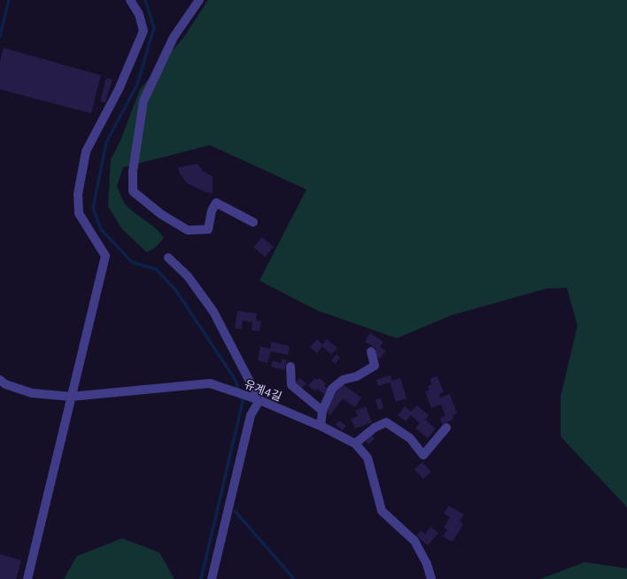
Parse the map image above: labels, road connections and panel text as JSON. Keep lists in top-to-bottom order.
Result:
{
  "streets": {
    "lane": ["유계4길"]
  }
}
